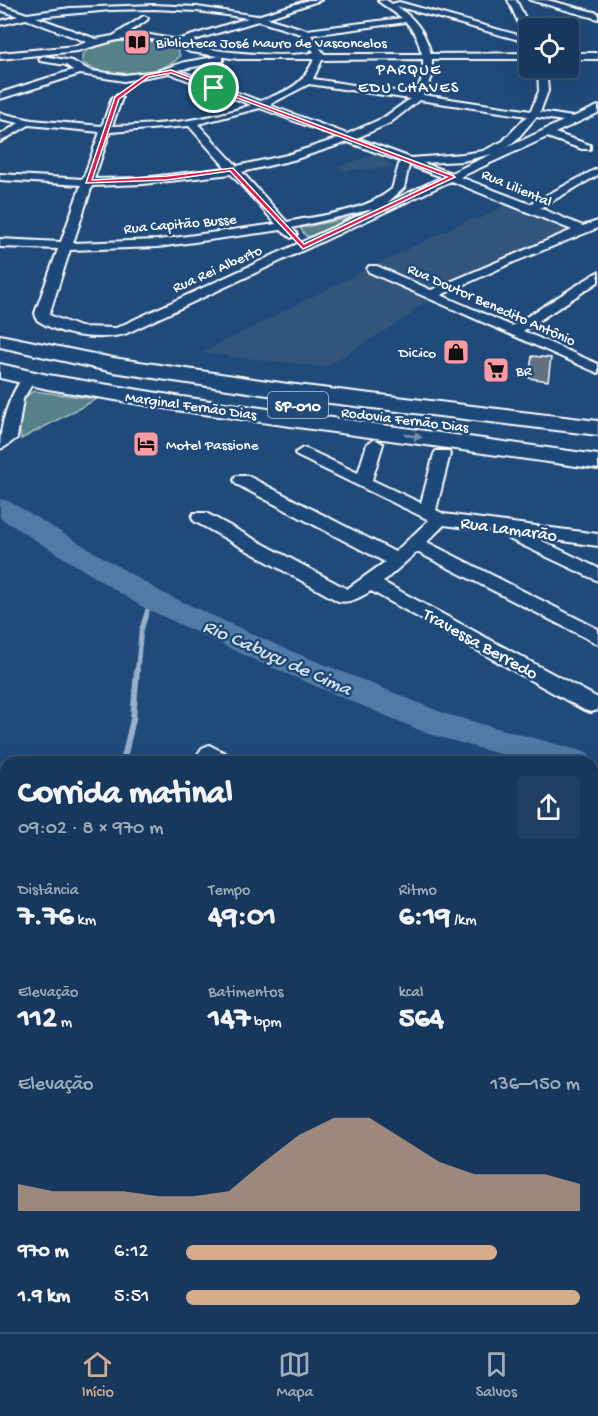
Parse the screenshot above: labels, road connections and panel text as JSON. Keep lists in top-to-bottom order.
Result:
{
  "streets": {
    "highway": ["Marginal Fernão Dias", "SP-010", "Rodovia Fernão Dias"],
    "street": [
      "Rua Liliental",
      "Rua Capitão Busse",
      "Rua Rei Alberto",
      "Rua Doutor Benedito Antônio",
      "Rua Lamarão",
      "Travessa Berredo"
    ]
  },
  "crossings": [
    ["Rua Liliental", "Rua Capitão Busse"],
    ["Rua Liliental", "Rua Rei Alberto"],
    ["Rua Capitão Busse", "Rua Rei Alberto"],
    ["Rua Lamarão", "Travessa Berredo"]
  ],
  "districts": ["PARQUE EDU CHAVES"],
  "water": ["Rio Cabuçu de Cima"],
  "places": {
    "library": ["Biblioteca José Mauro de Vasconcelos"],
    "shop": ["DiCico"],
    "supermarket": ["BR"],
    "hotel": ["Motel Passione"]
  },
  "page": {
    "heading": ["Corrida matinal", "09:02 · 8 × 970 m"],
    "stats": [
      ["Distância", "7.76 km"],
      ["Tempo", "49:01"],
      ["Ritmo", "6:19 /km"],
      ["Elevação", "112 m"],
      ["Batimentos", "147 bpm"],
      ["kcal", "564"]
    ],
    "chart": ["Elevação", "136–150 m"],
    "list": [
      {
        "name": "970 m",
        "note": "6:12"
      },
      {
        "name": "1.9 km",
        "note": "5:51"
      }
    ],
    "tabs": ["Início", "Mapa", "Salvos"]
  }
}
